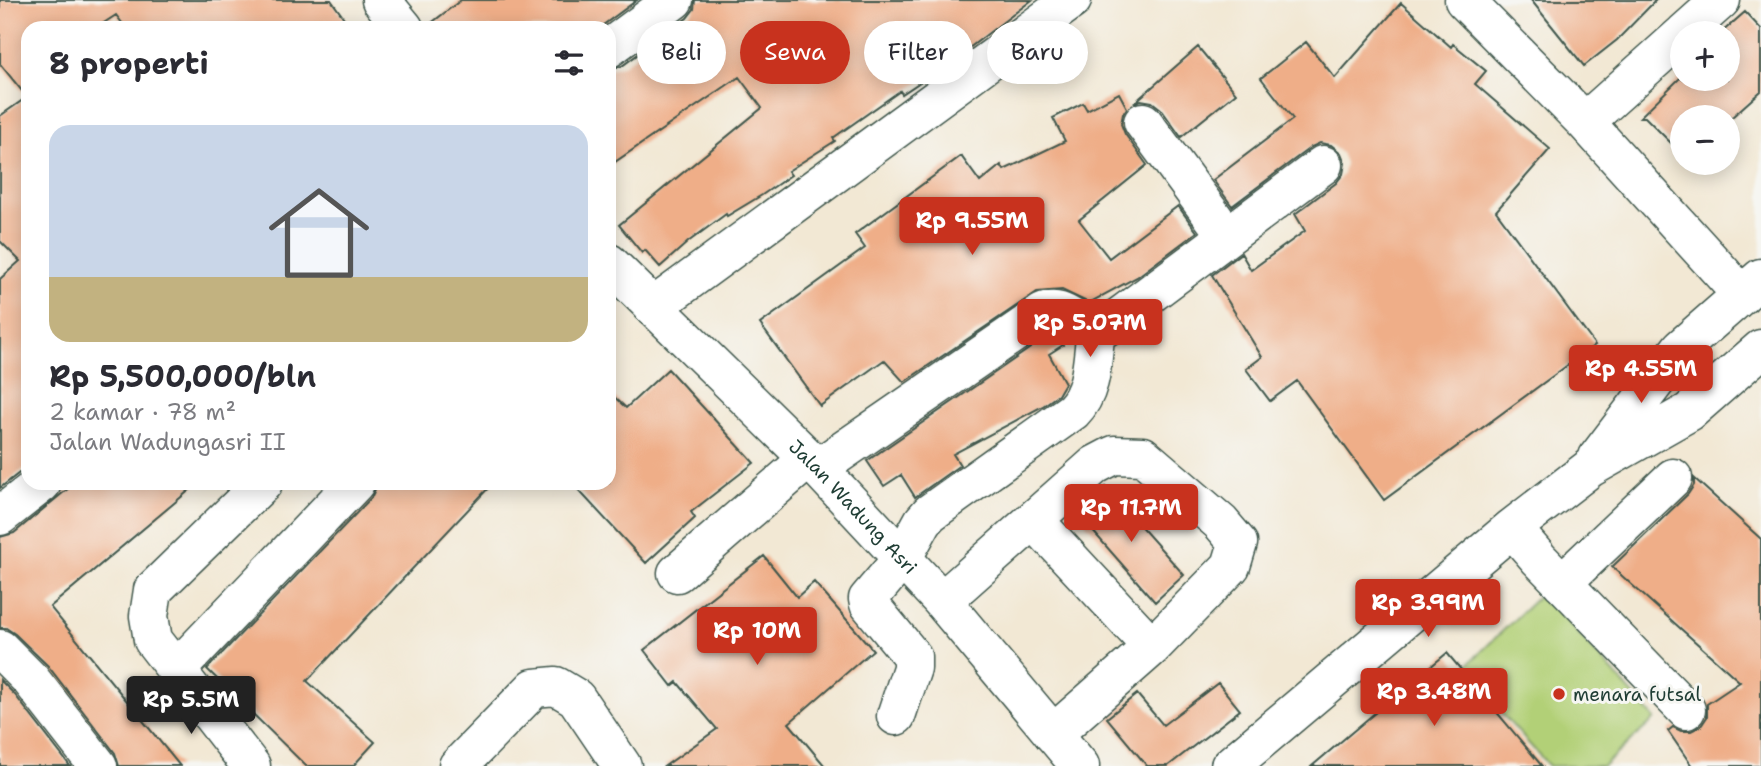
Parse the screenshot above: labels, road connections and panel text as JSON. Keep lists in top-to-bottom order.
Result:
{
  "streets": {
    "street": ["Jalan Wadung Asri"]
  },
  "places": ["menara futsal"],
  "page": {
    "map_buttons": ["+", "−"],
    "chip": [
      "Beli",
      "Sewa",
      "Filter",
      "Baru"
    ],
    "heading": "8 properti",
    "list": [
      {
        "name": "Rp 5,500,000/bln",
        "note": "2 kamar · 78 m² · Jalan Wadungasri II"
      }
    ],
    "price": [
      "Rp 9.55M",
      "Rp 5.07M",
      "Rp 4.55M",
      "Rp 11.7M",
      "Rp 3.99M",
      "Rp 10M",
      "Rp 3.48M",
      "Rp 5.5M"
    ]
  }
}
